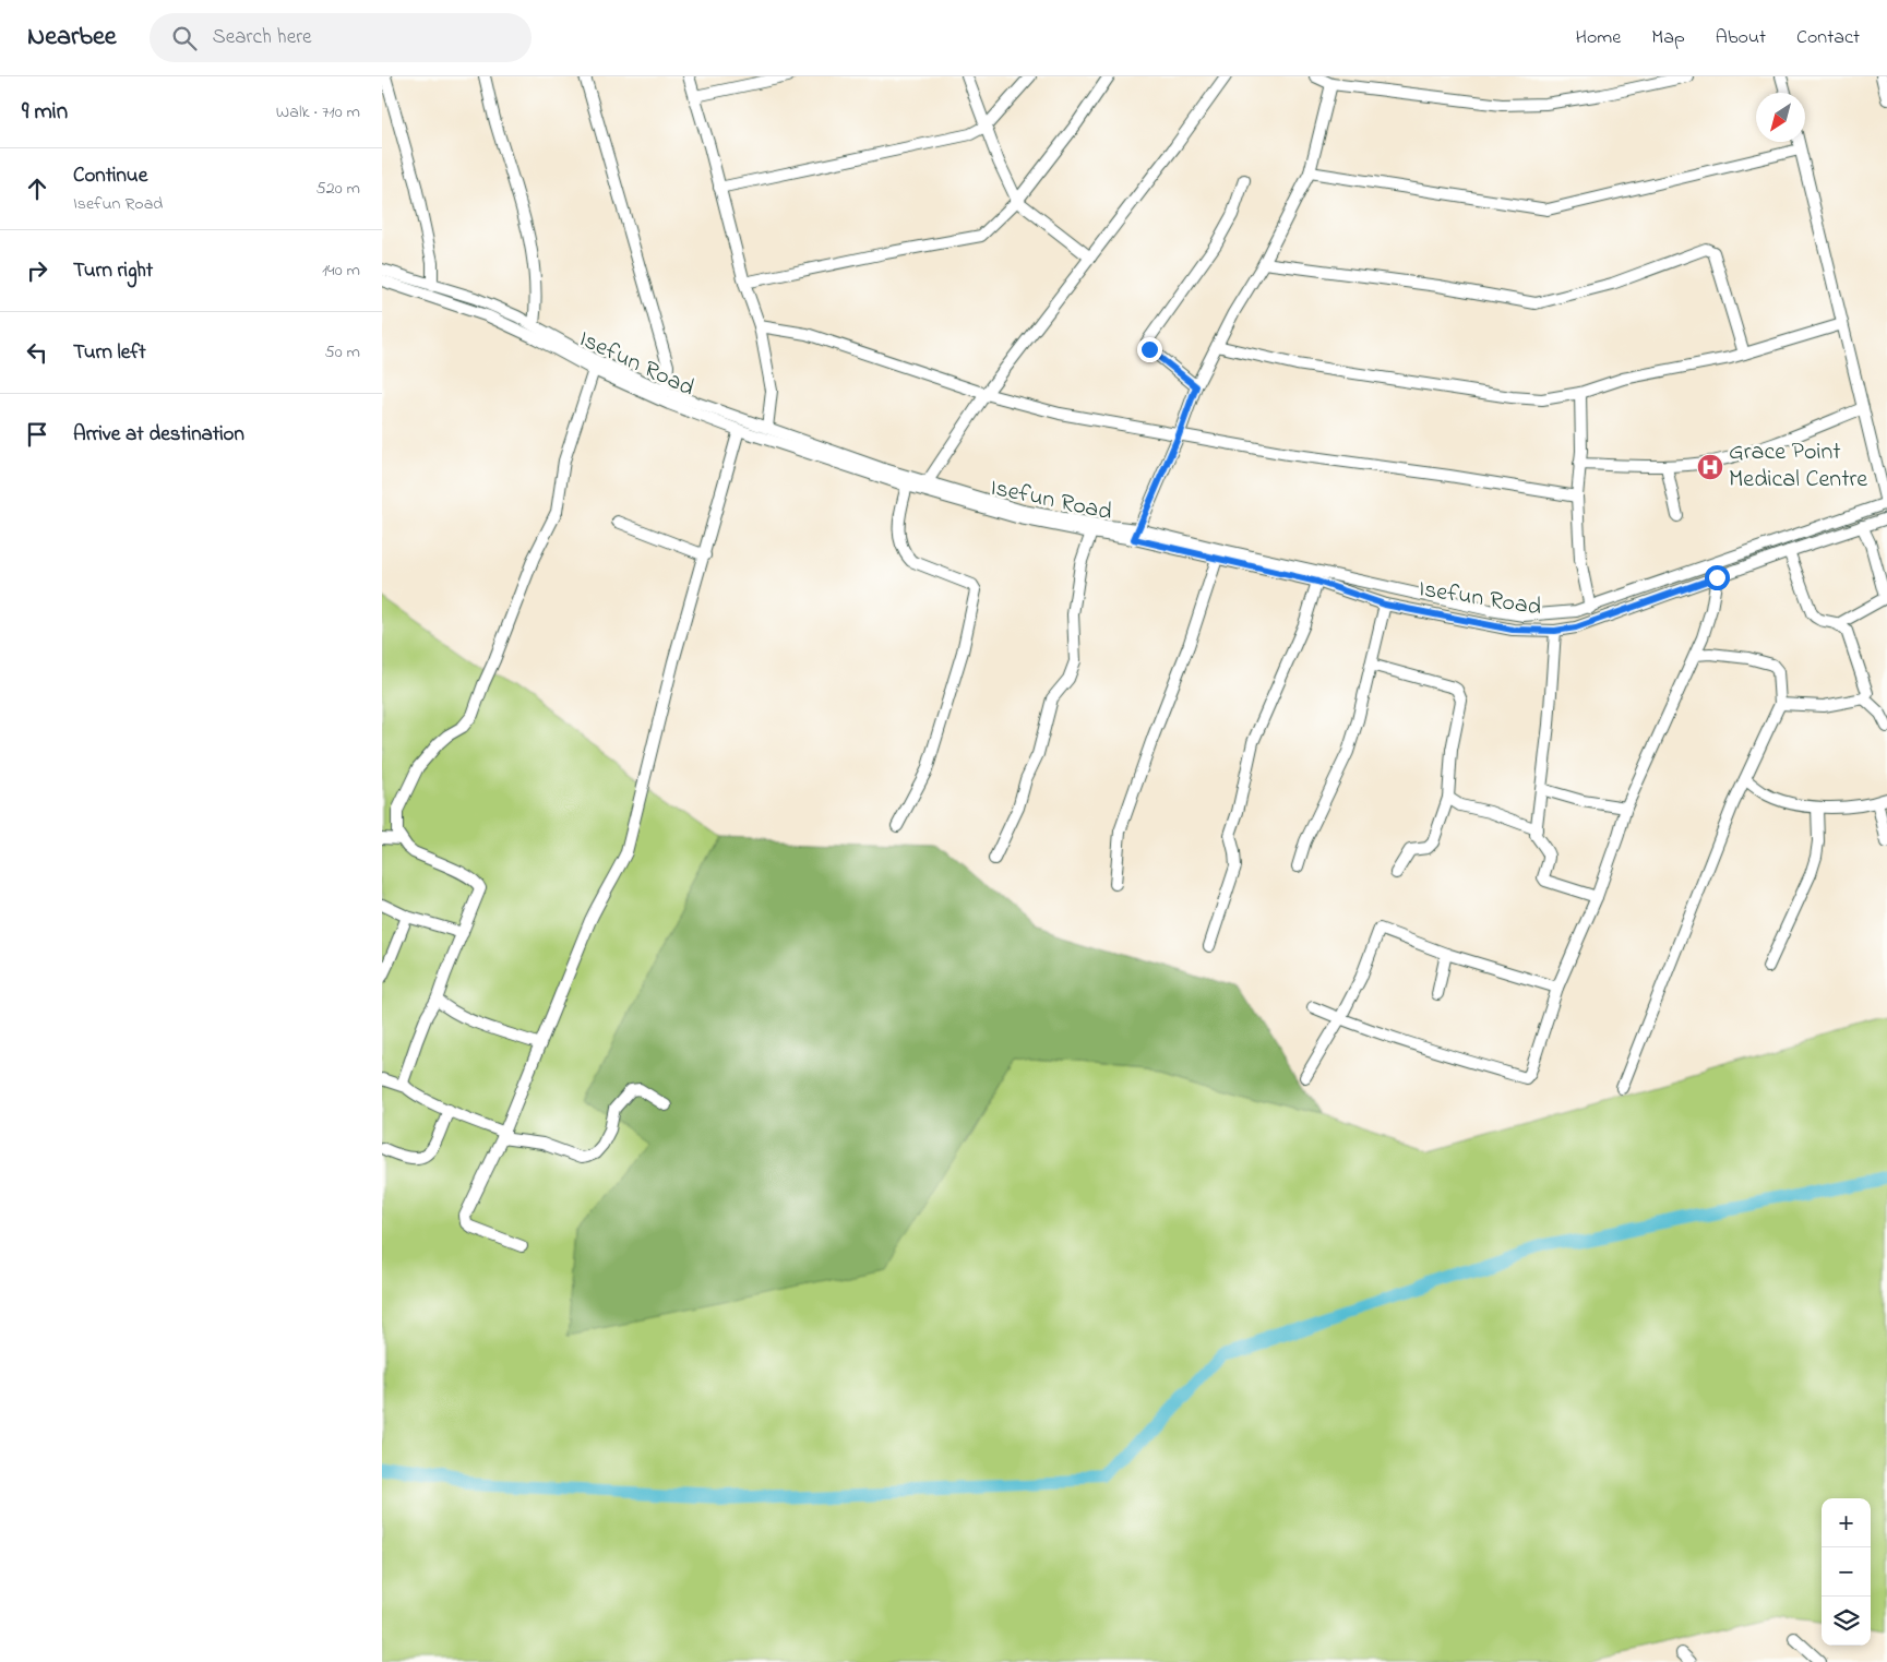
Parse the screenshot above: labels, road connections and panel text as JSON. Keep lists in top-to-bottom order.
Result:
{
  "streets": {
    "street": ["Isefun Road"]
  },
  "places": {
    "hospital": ["Grace Point Medical Centre"]
  },
  "north": "bottom left",
  "page": {
    "header": "Nearbee",
    "search": "Search here",
    "nav": [
      "Home",
      "Map",
      "About",
      "Contact"
    ],
    "heading": ["9 min", "Walk · 710 m"],
    "list": [
      ["Continue", "Isefun Road", "520 m"],
      ["Turn right", "140 m"],
      ["Turn left", "50 m"],
      "Arrive at destination"
    ],
    "map_buttons": ["+", "−"]
  }
}
